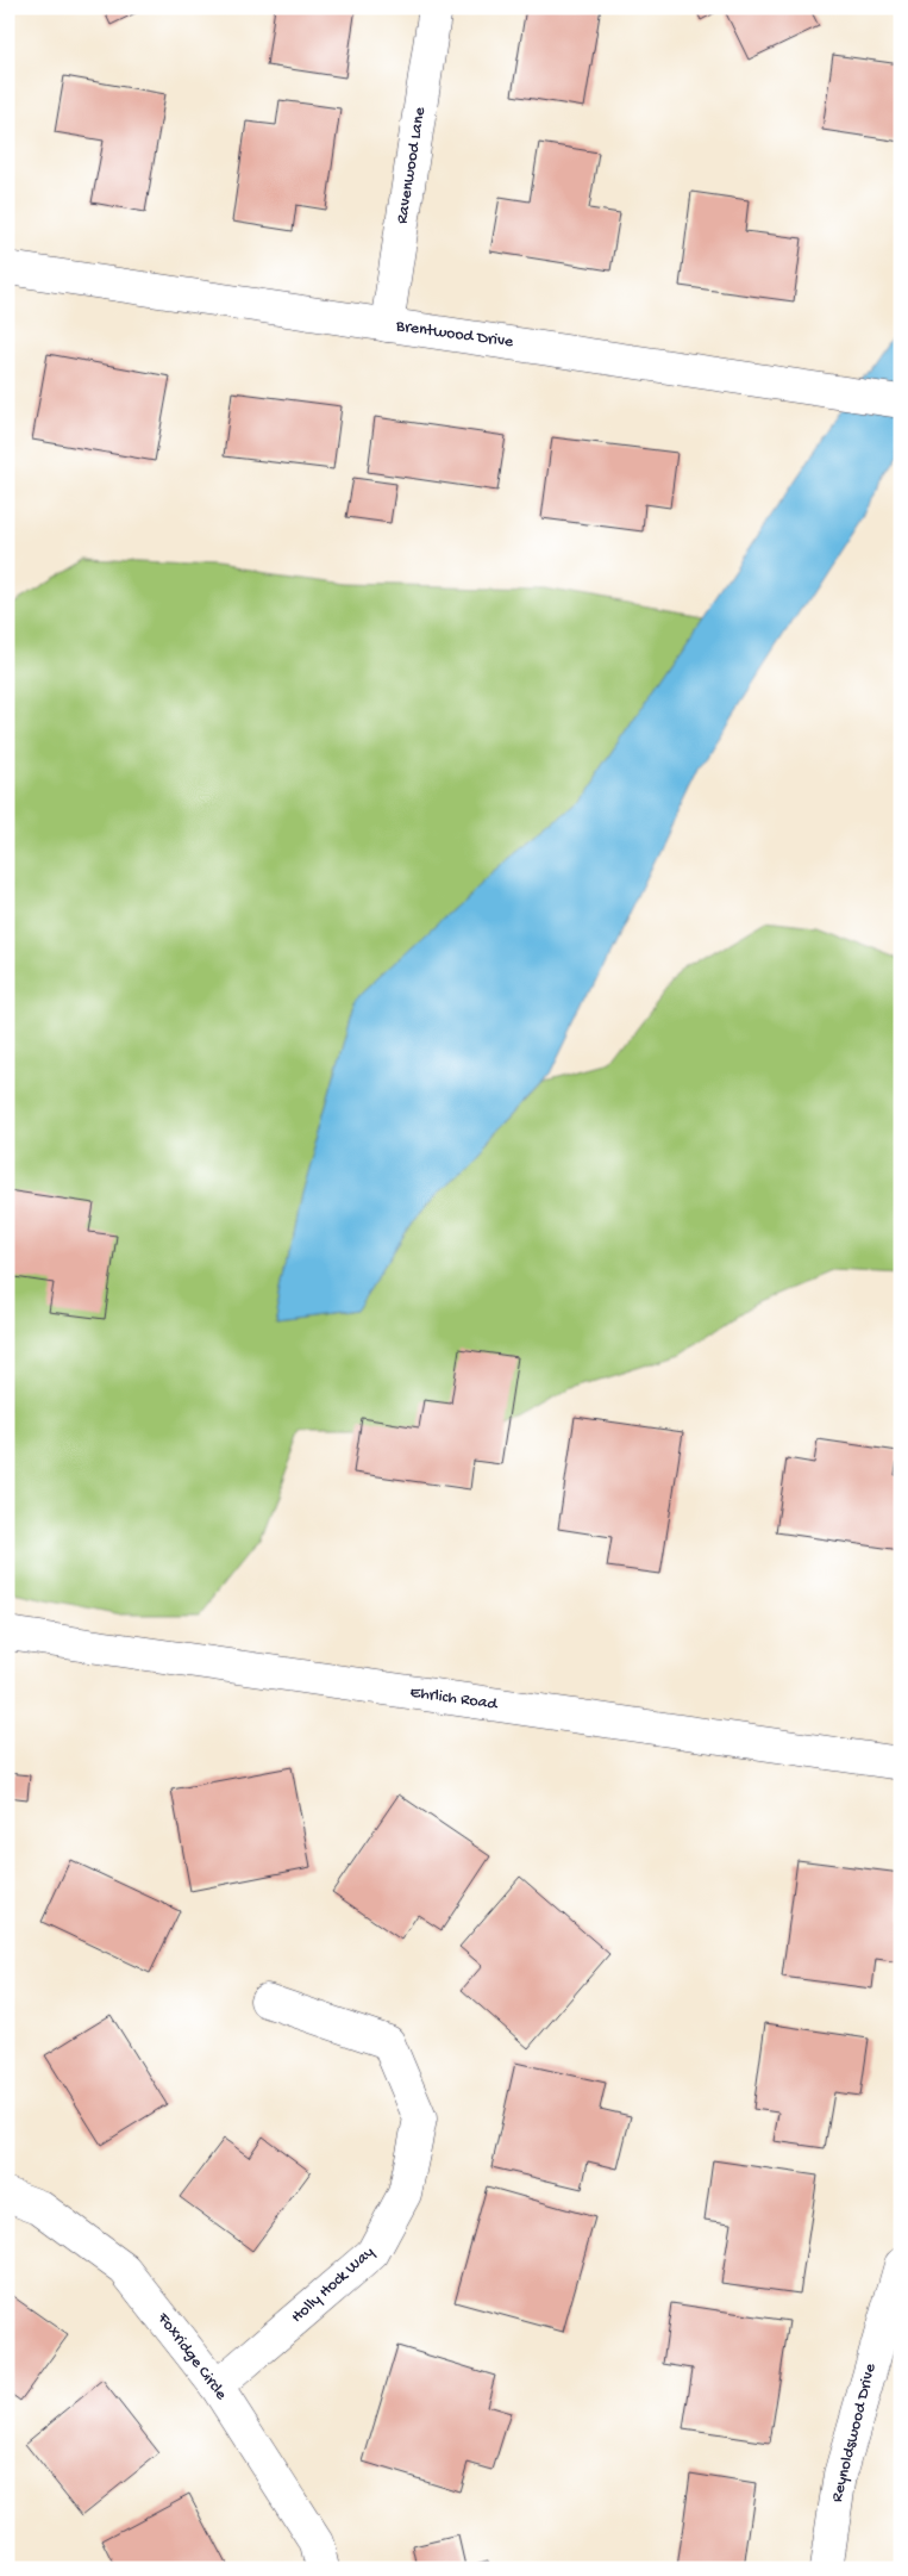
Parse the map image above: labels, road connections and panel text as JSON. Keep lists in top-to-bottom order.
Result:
{
  "streets": {
    "street": [
      "Ravenwood Lane",
      "Brentwood Drive",
      "Ehrlich Road",
      "Holly Hock Way",
      "Foxridge Circle",
      "Reynoldswood Drive"
    ]
  },
  "crossings": [
    ["Ravenwood Lane", "Brentwood Drive"],
    ["Holly Hock Way", "Foxridge Circle"]
  ]
}
